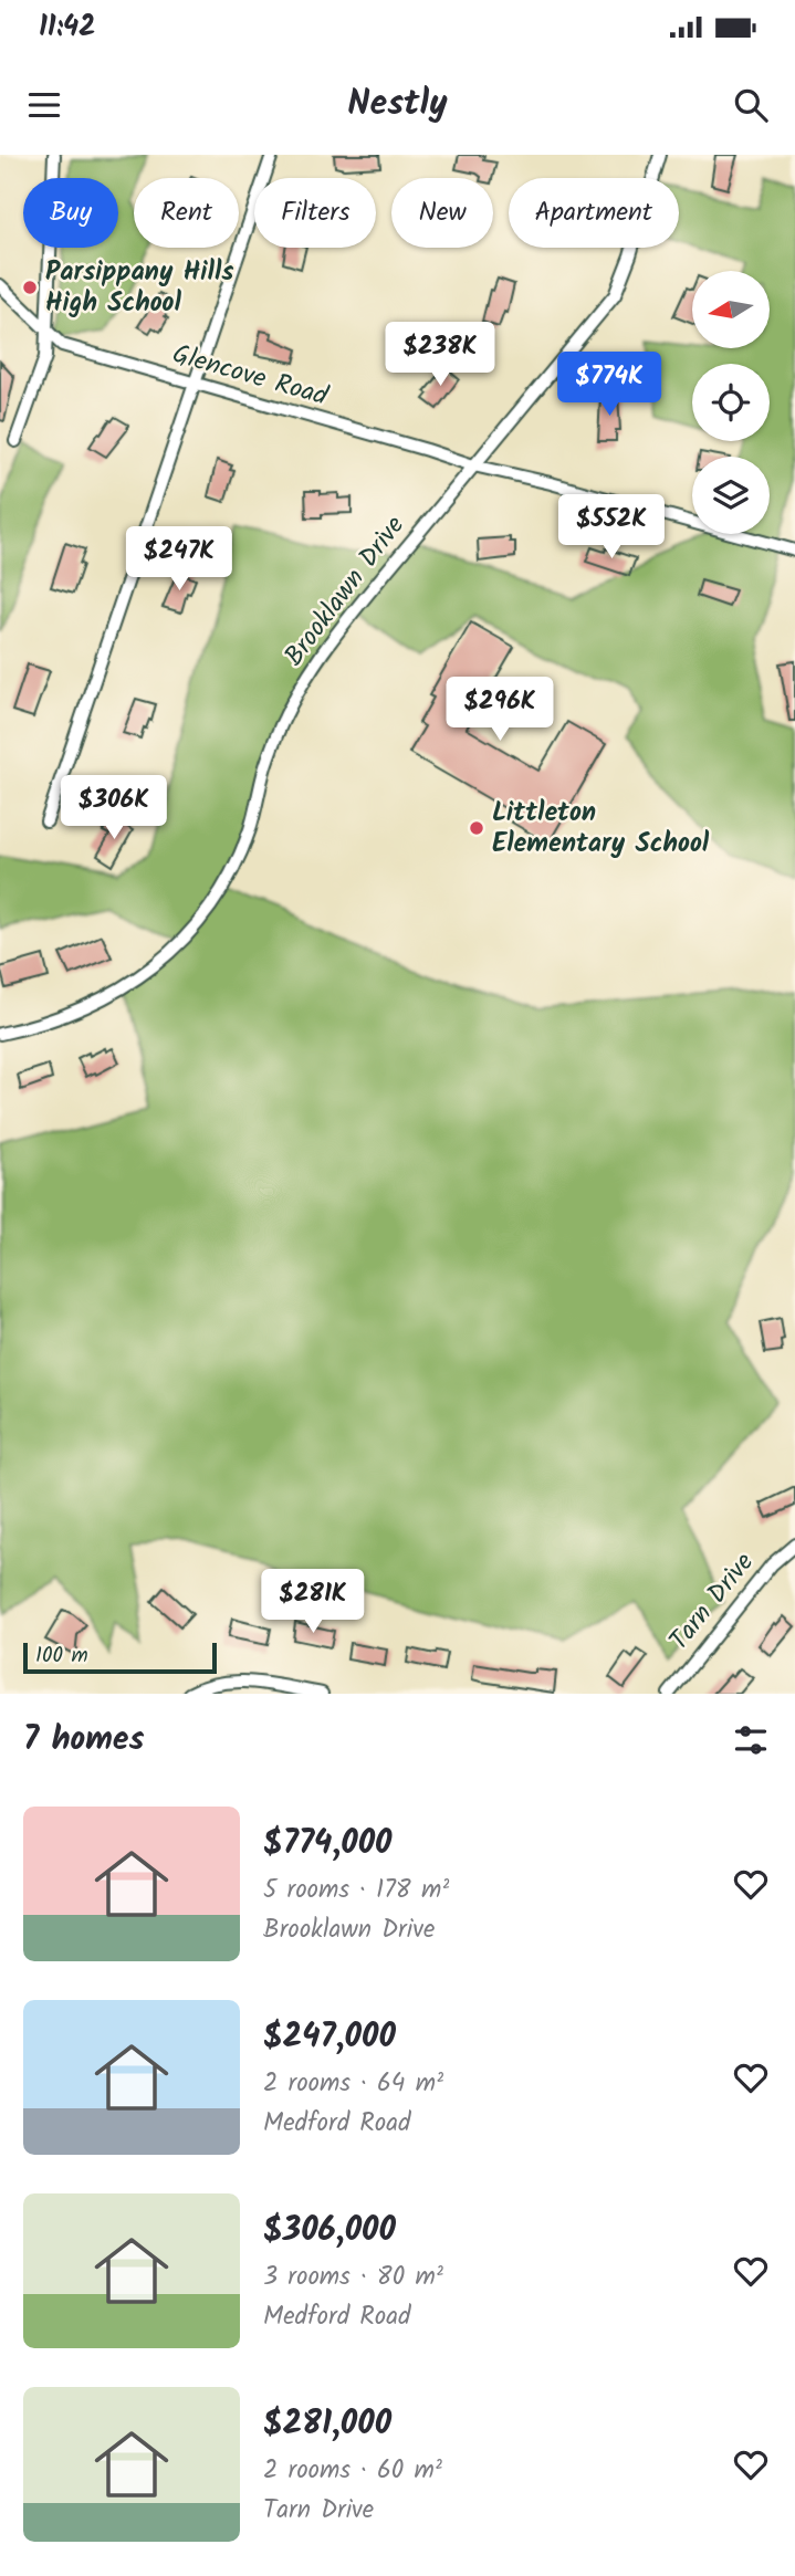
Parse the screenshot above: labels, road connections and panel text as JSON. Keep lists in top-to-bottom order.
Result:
{
  "streets": {
    "street": ["Glencove Road", "Brooklawn Drive", "Tarn Drive"]
  },
  "crossings": [
    ["Glencove Road", "Brooklawn Drive"]
  ],
  "places": ["Parsippany Hills High School", "Littleton Elementary School"],
  "scale_bar": "100 m",
  "north": "left",
  "page": {
    "status": "11:42",
    "header": "Nestly",
    "chip": [
      "Buy",
      "Rent",
      "Filters",
      "New",
      "Apartment"
    ],
    "price": [
      "$238K",
      "$774K",
      "$552K",
      "$247K",
      "$296K",
      "$306K",
      "$281K"
    ],
    "scale": "100 m",
    "heading": "7 homes",
    "list": [
      {
        "name": "$774,000",
        "note": "5 rooms · 178 m² · Brooklawn Drive"
      },
      {
        "name": "$247,000",
        "note": "2 rooms · 64 m² · Medford Road"
      },
      {
        "name": "$306,000",
        "note": "3 rooms · 80 m² · Medford Road"
      },
      {
        "name": "$281,000",
        "note": "2 rooms · 60 m² · Tarn Drive"
      }
    ]
  }
}
